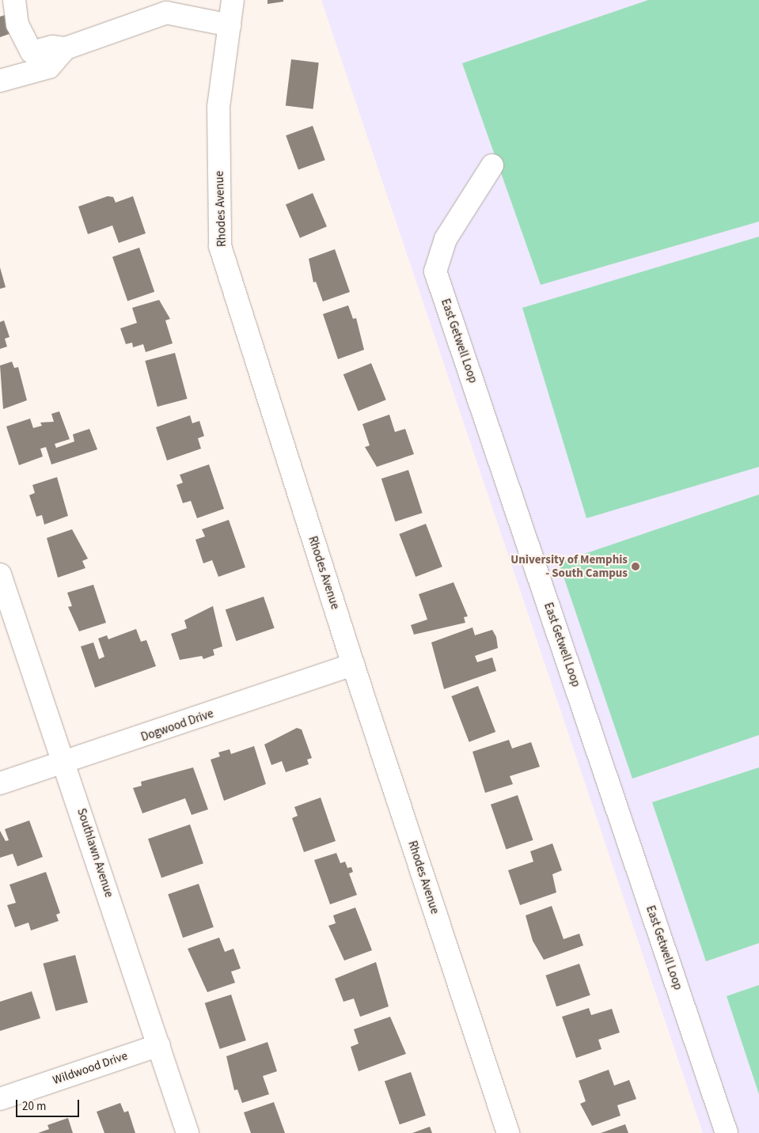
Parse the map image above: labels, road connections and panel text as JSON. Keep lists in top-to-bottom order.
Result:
{
  "streets": {
    "street": [
      "Rhodes Avenue",
      "East Getwell Loop",
      "Dogwood Drive",
      "Southlawn Avenue",
      "Wildwood Drive"
    ]
  },
  "crossings": [
    ["Rhodes Avenue", "Dogwood Drive"],
    ["Dogwood Drive", "Southlawn Avenue"],
    ["Southlawn Avenue", "Wildwood Drive"]
  ],
  "places": ["University of Memphis - South Campus"],
  "scale_bar": "20 m"
}
